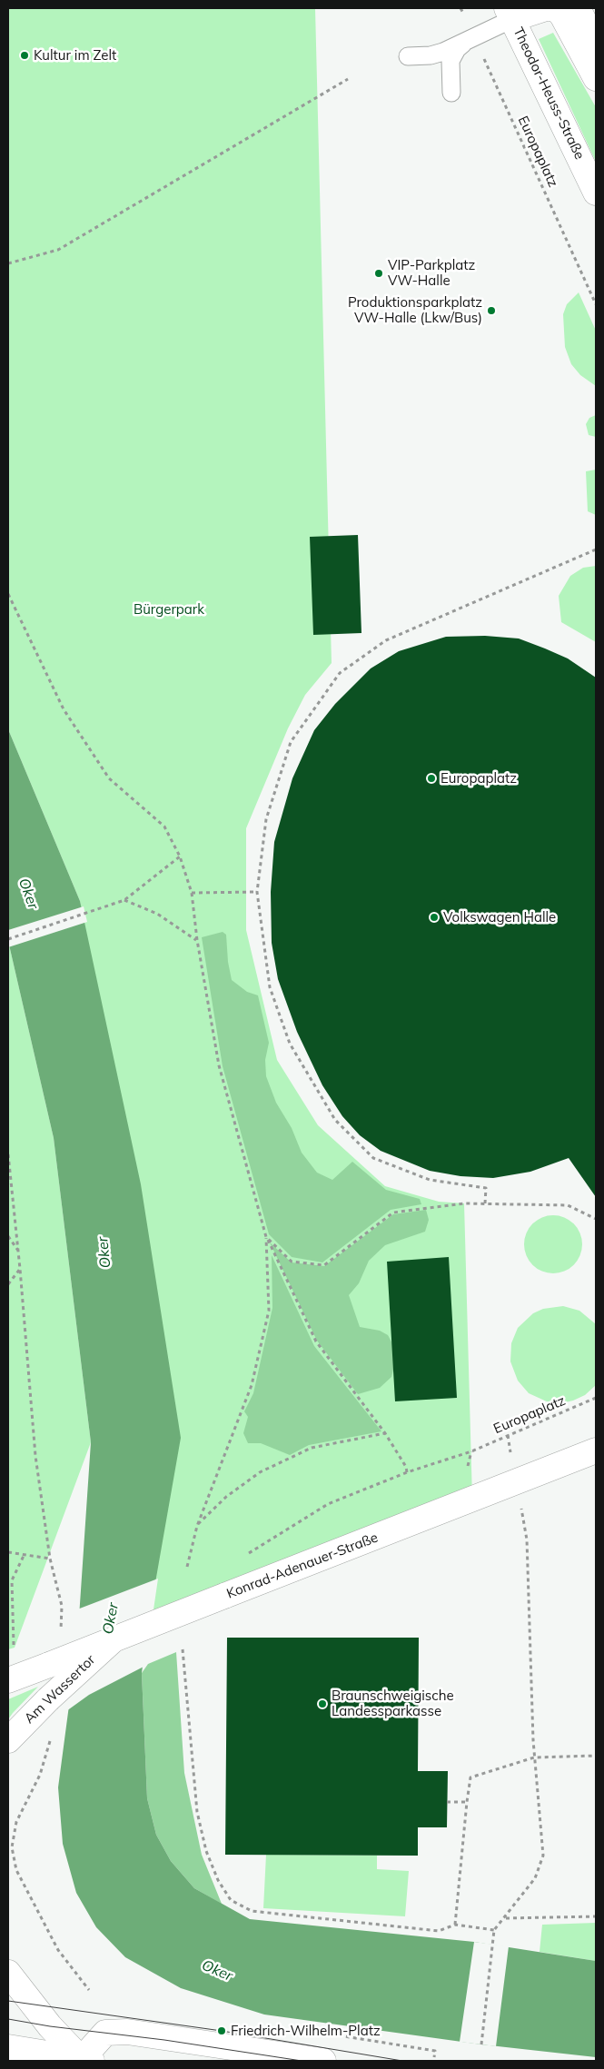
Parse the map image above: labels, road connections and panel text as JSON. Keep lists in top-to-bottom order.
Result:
{
  "streets": {
    "main road": ["Theodor-Heuss-Straße", "Konrad-Adenauer-Straße", "Am Wassertor"],
    "path": ["Europaplatz"]
  },
  "crossings": [
    ["Konrad-Adenauer-Straße", "Am Wassertor"]
  ],
  "water": ["Oker"],
  "parks": ["Bürgerpark"],
  "places": [
    "Kultur im Zelt",
    "VIP-Parkplatz VW-Halle",
    "Produktionsparkplatz VW-Halle (Lkw/Bus)",
    "Europaplatz",
    "Volkswagen Halle",
    "Braunschweigische Landessparkasse",
    "Friedrich-Wilhelm-Platz"
  ]
}
